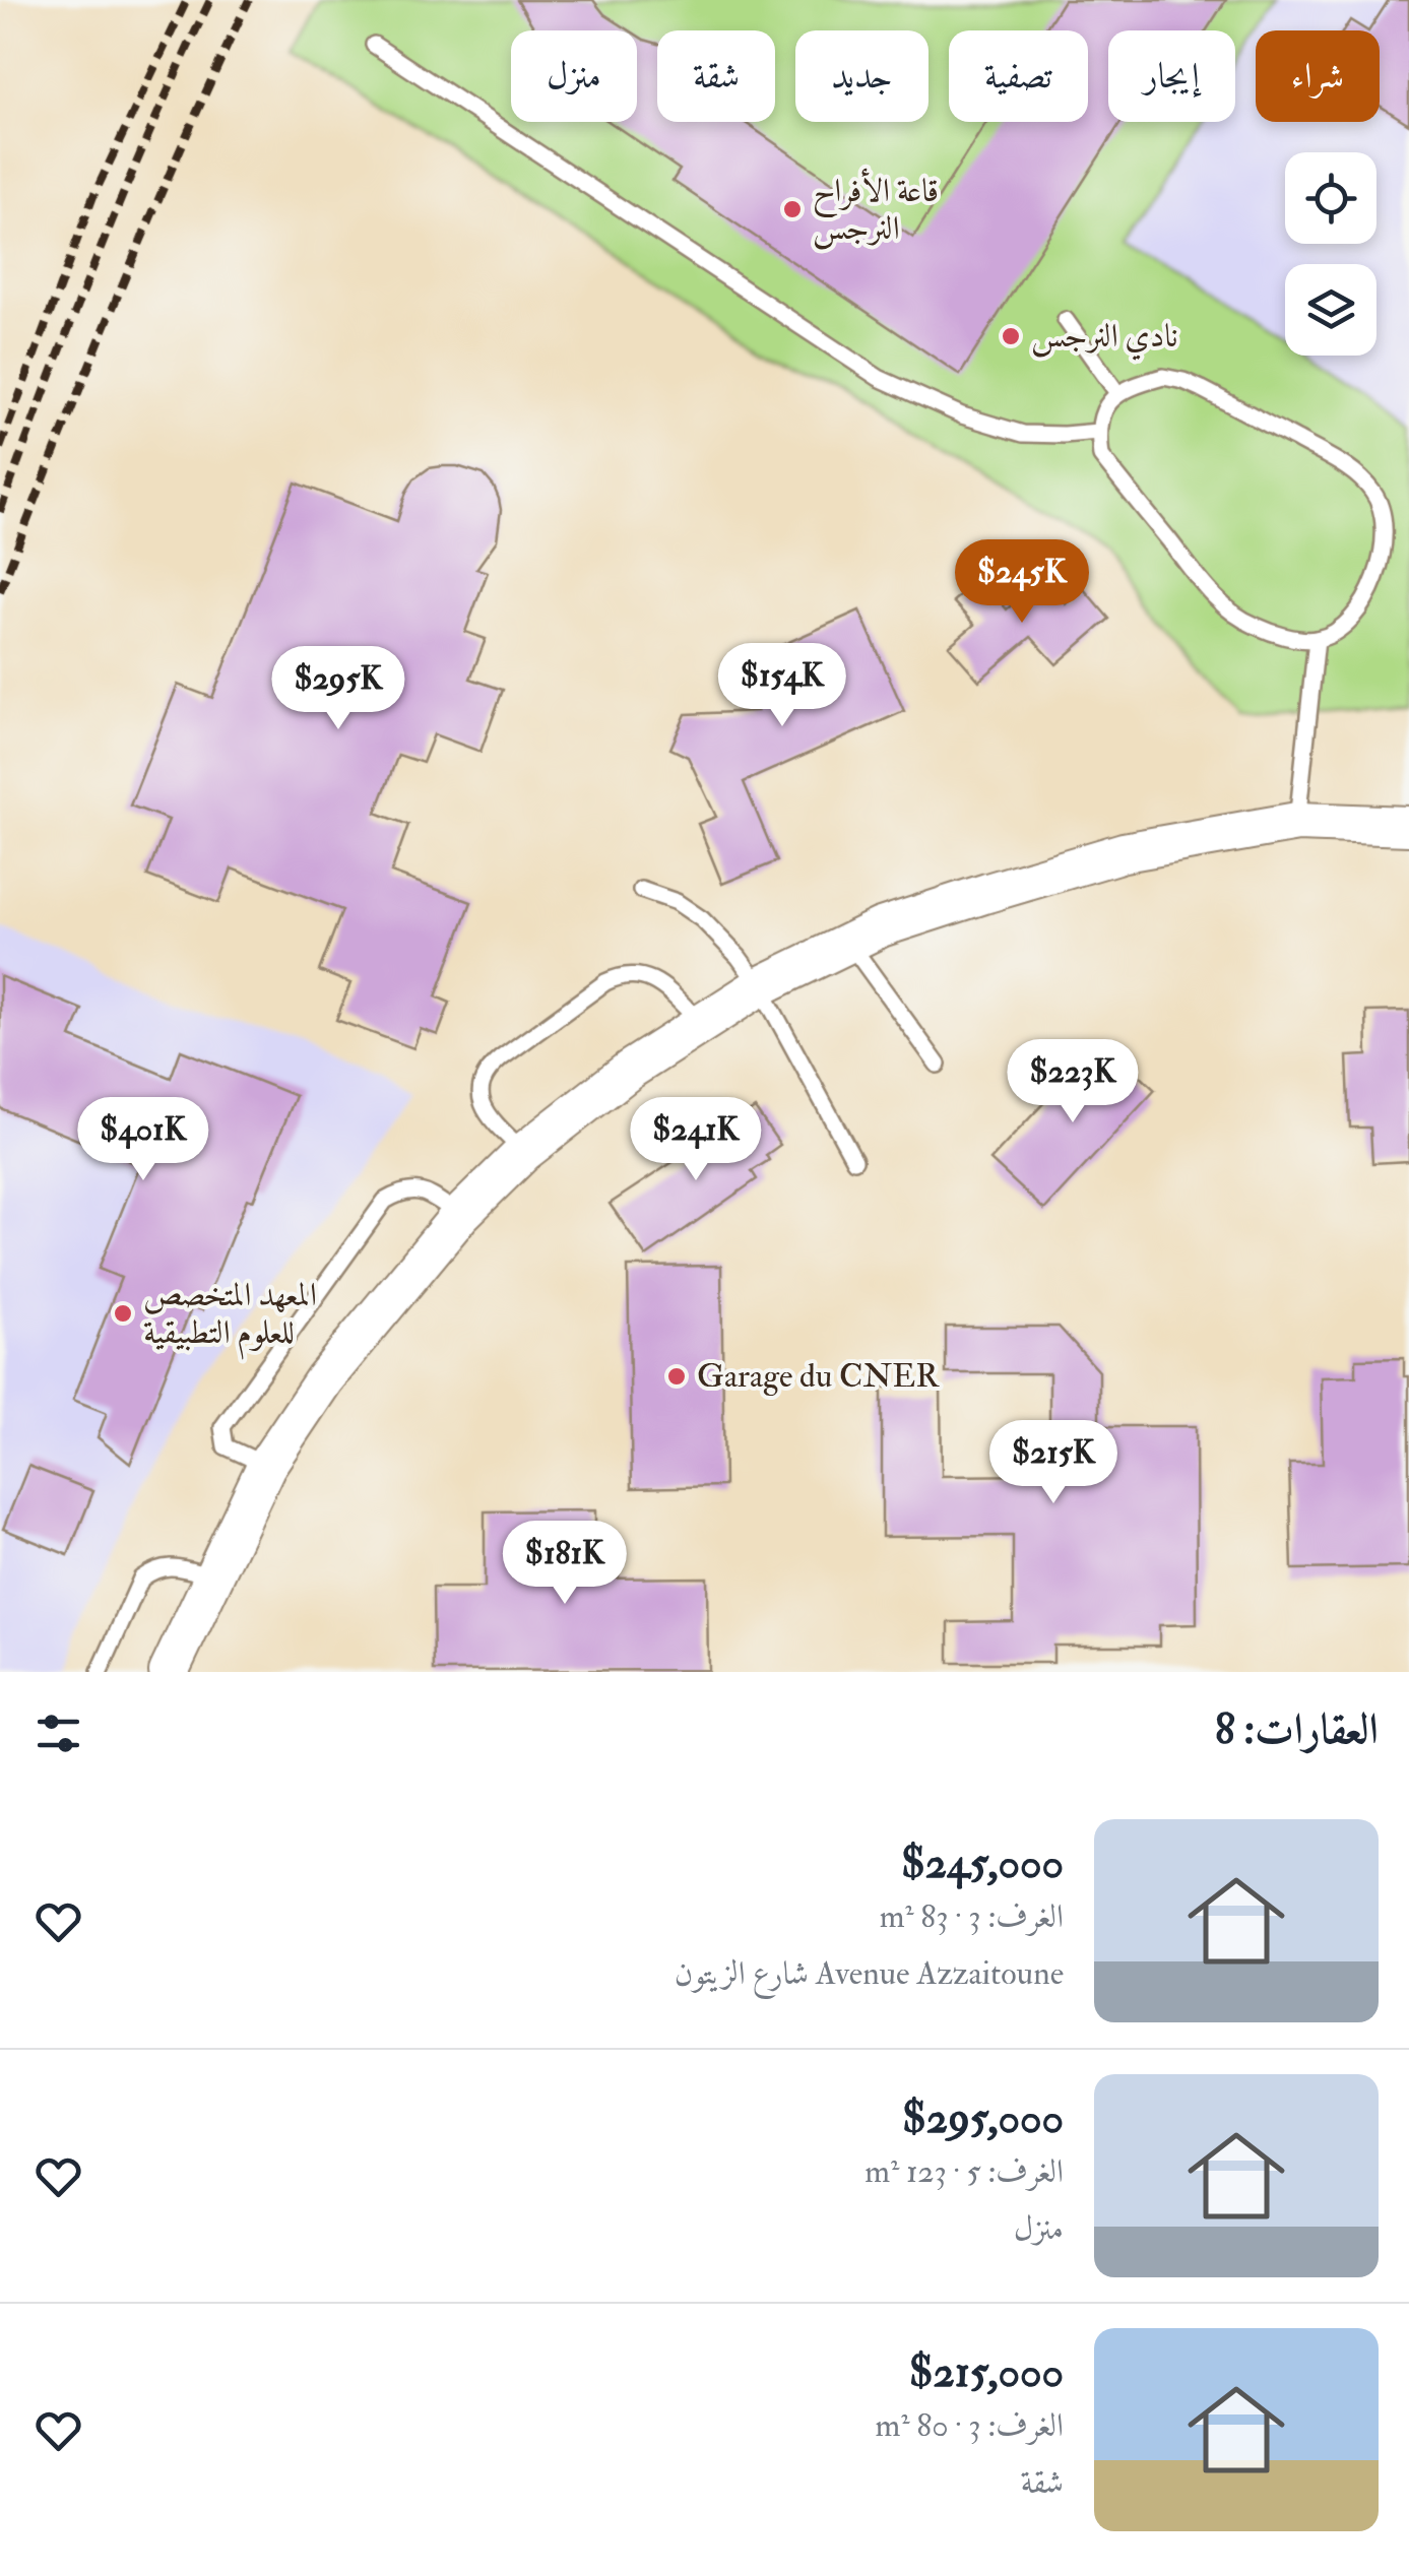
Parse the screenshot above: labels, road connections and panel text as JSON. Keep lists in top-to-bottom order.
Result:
{
  "places": [
    "قاعة الأفراح النرجس",
    "نادي النرجس",
    "المعهد المتخصص للعلوم التطبيقية",
    "Garage du CNER"
  ],
  "page": {
    "chip": [
      "شراء",
      "إيجار",
      "تصفية",
      "جديد",
      "شقة",
      "منزل"
    ],
    "price": [
      "$245K",
      "$154K",
      "$295K",
      "$223K",
      "$401K",
      "$241K",
      "$215K",
      "$181K"
    ],
    "heading": "العقارات: 8",
    "list": [
      {
        "name": "$245,000",
        "note": "الغرف: 3 · 83 m² · Avenue Azzaitoune شارع الزيتون"
      },
      {
        "name": "$295,000",
        "note": "الغرف: 5 · 123 m² · منزل"
      },
      {
        "name": "$215,000",
        "note": "الغرف: 3 · 80 m² · شقة"
      }
    ]
  }
}
